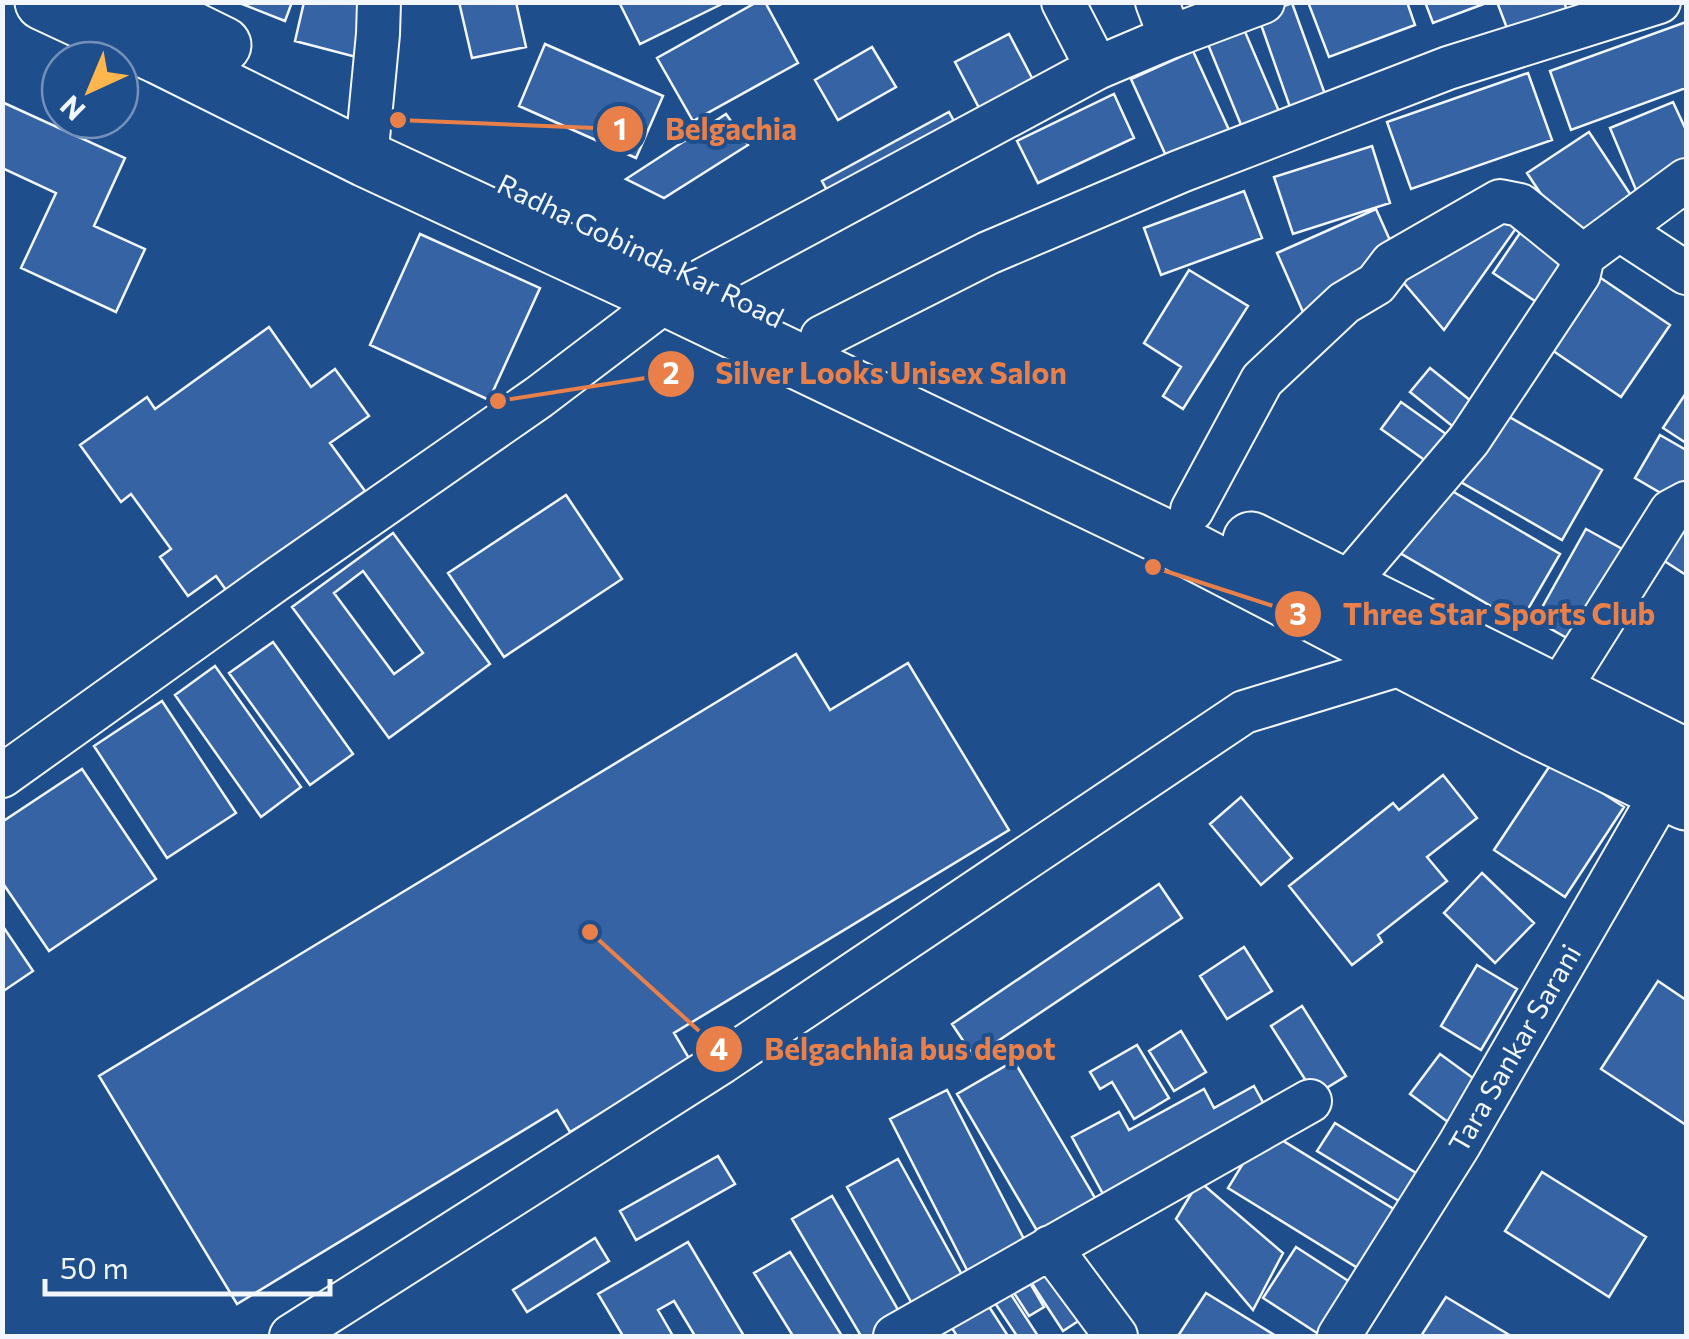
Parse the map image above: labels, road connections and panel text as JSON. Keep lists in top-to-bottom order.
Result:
{
  "streets": {
    "main road": ["Radha Gobinda Kar Road"],
    "street": ["Tara Sankar Sarani"]
  },
  "places": [
    "Belgachia",
    "Silver Looks Unisex Salon",
    "Three Star Sports Club",
    "Belgachhia bus depot"
  ],
  "scale_bar": "50 m",
  "north": "bottom left"
}
